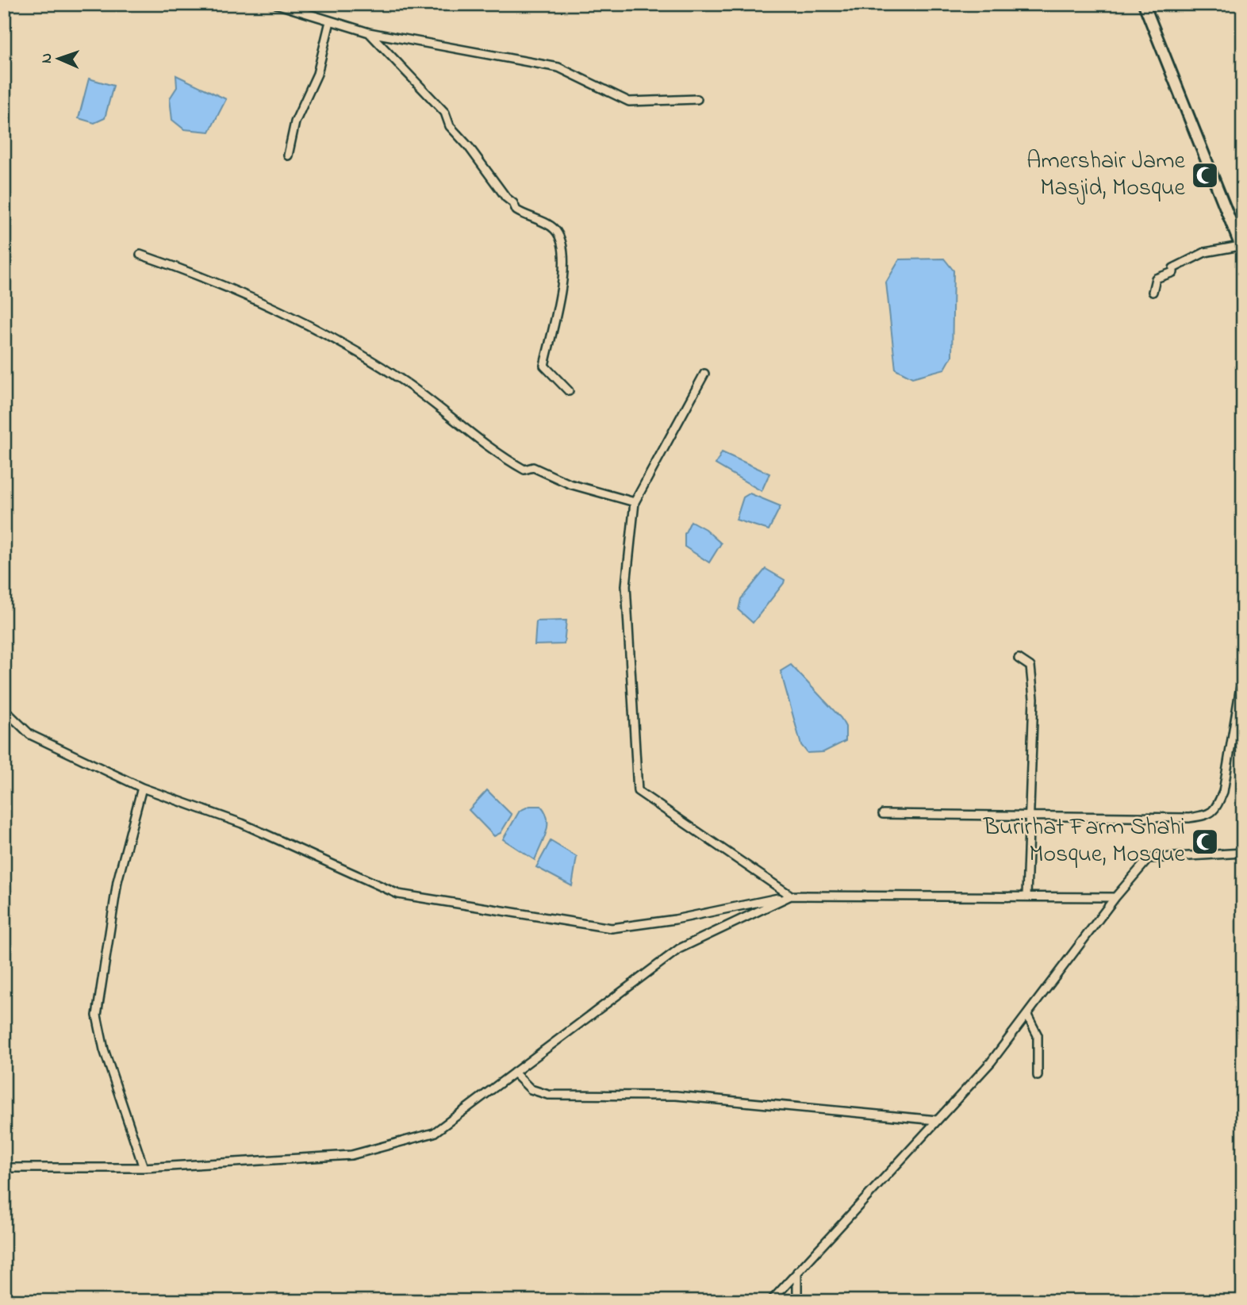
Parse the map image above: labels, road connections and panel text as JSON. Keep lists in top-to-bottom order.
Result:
{
  "places": {
    "mosque": ["Amershair Jame Masjid, Mosque", "Burirhat Farm Shahi Mosque, Mosque"]
  },
  "north": "left"
}
